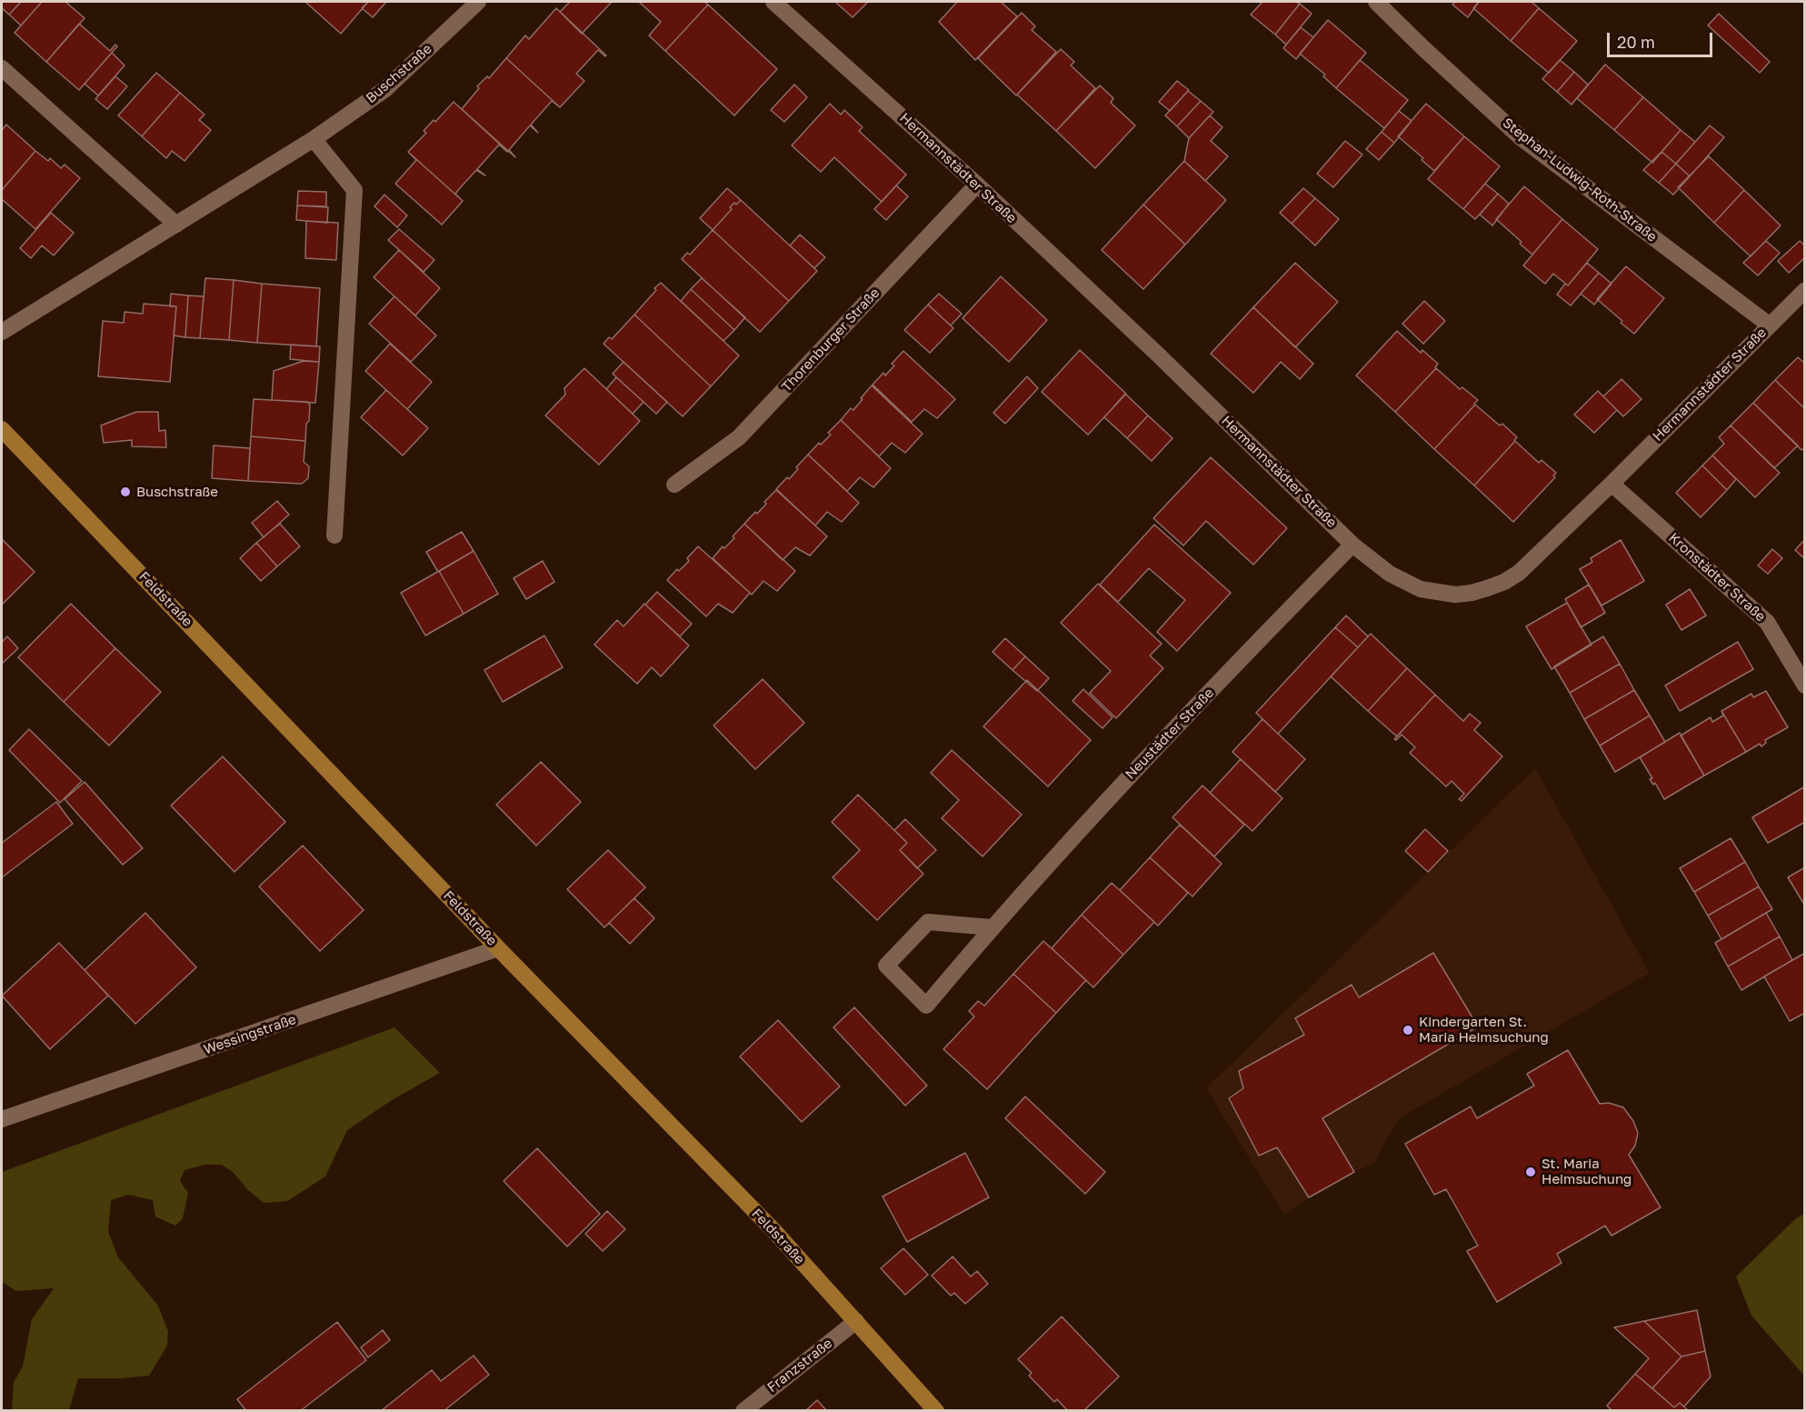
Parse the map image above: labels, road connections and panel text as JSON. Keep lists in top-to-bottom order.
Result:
{
  "streets": {
    "main road": ["Feldstraße"],
    "street": [
      "Buschstraße",
      "Hermannstädter Straße",
      "Stephan-Ludwig-Roth-Straße",
      "Thorenburger Straße",
      "Kronstädter Straße",
      "Neustädter Straße",
      "Wessingstraße",
      "Franzstraße"
    ]
  },
  "crossings": [
    ["Hermannstädter Straße", "Stephan-Ludwig-Roth-Straße"],
    ["Hermannstädter Straße", "Thorenburger Straße"],
    ["Hermannstädter Straße", "Kronstädter Straße"],
    ["Hermannstädter Straße", "Neustädter Straße"],
    ["Feldstraße", "Wessingstraße"],
    ["Feldstraße", "Franzstraße"]
  ],
  "places": ["Buschstraße", "Kindergarten St. Maria Heimsuchung", "St. Maria Heimsuchung"],
  "scale_bar": "20 m"
}
